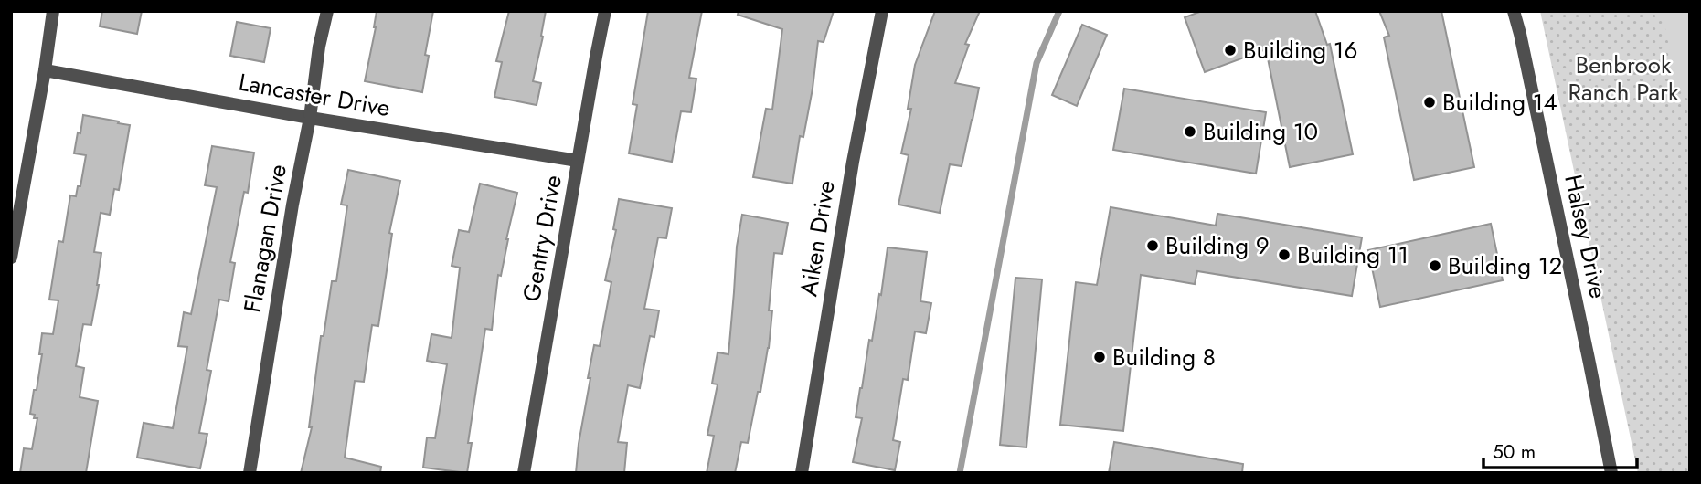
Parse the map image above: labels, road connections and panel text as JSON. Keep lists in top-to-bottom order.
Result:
{
  "streets": {
    "street": [
      "Lancaster Drive",
      "Halsey Drive",
      "Flanagan Drive",
      "Gentry Drive",
      "Aiken Drive"
    ]
  },
  "crossings": [
    ["Lancaster Drive", "Flanagan Drive"],
    ["Lancaster Drive", "Gentry Drive"]
  ],
  "parks": ["Benbrook Ranch Park"],
  "places": [
    "Building 16",
    "Building 14",
    "Building 10",
    "Building 9",
    "Building 11",
    "Building 12",
    "Building 8"
  ],
  "scale_bar": "50 m"
}
